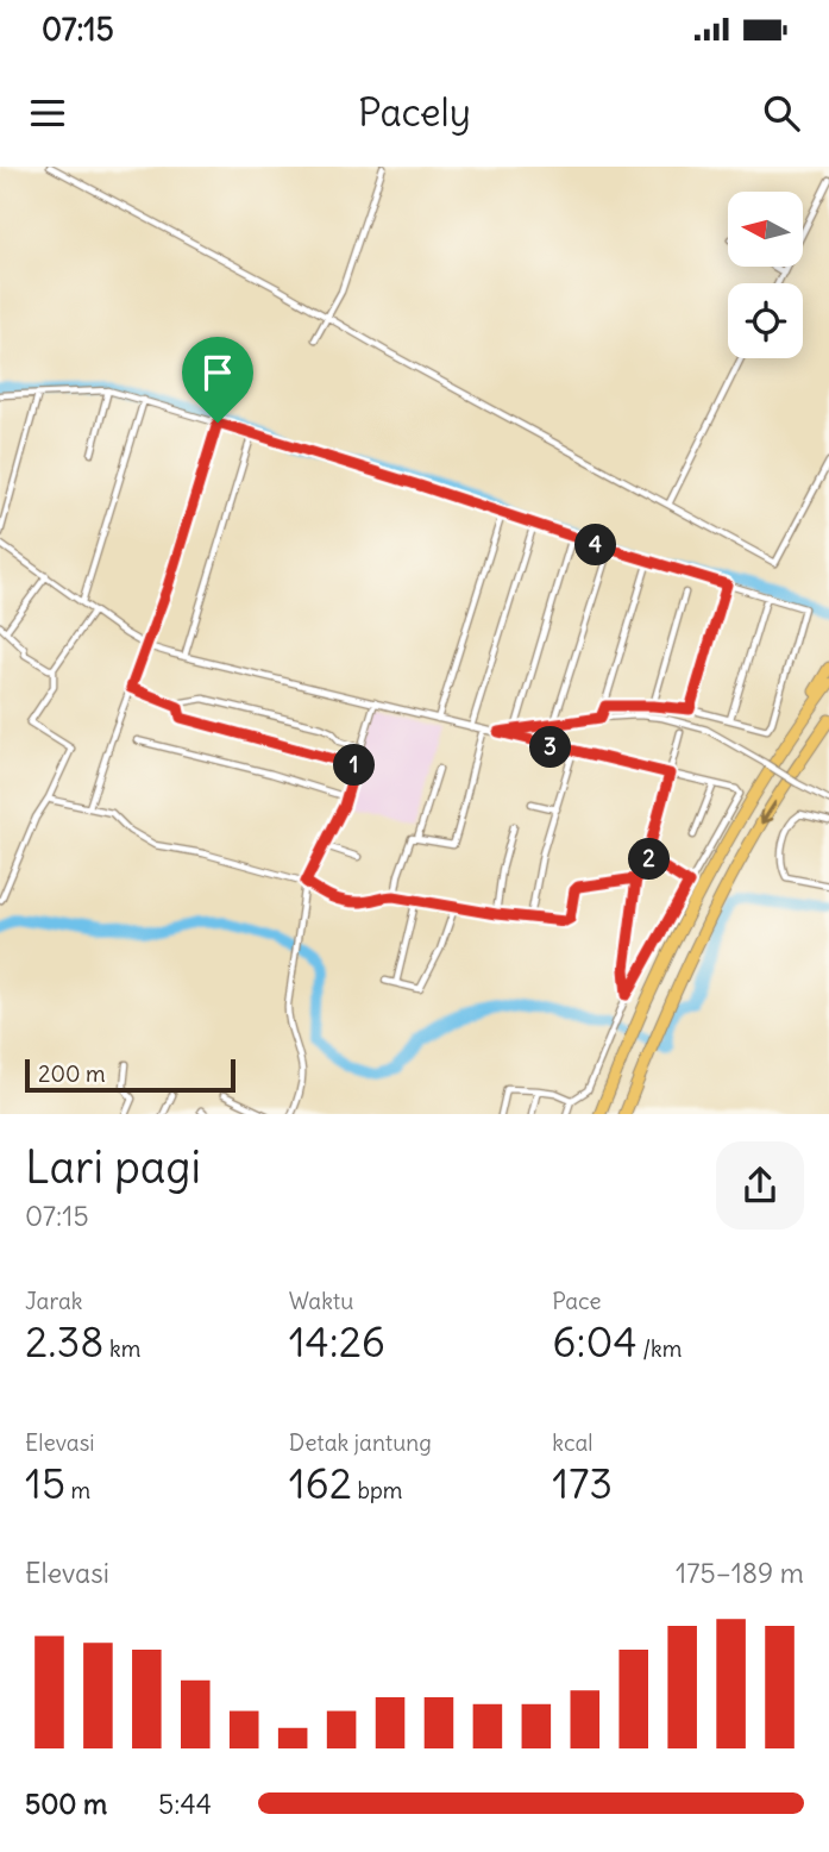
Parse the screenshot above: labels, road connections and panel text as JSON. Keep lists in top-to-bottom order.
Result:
{
  "scale_bar": "200 m",
  "north": "left",
  "page": {
    "status": "07:15",
    "header": "Pacely",
    "pins": [
      "4",
      "3",
      "1",
      "2"
    ],
    "scale": "200 m",
    "heading": ["Lari pagi", "07:15"],
    "stats": [
      ["Jarak", "2.38 km"],
      ["Waktu", "14:26"],
      ["Pace", "6:04 /km"],
      ["Elevasi", "15 m"],
      ["Detak jantung", "162 bpm"],
      ["kcal", "173"]
    ],
    "chart": ["Elevasi", "175–189 m"],
    "list": [
      {
        "name": "500 m",
        "note": "5:44"
      }
    ]
  }
}
